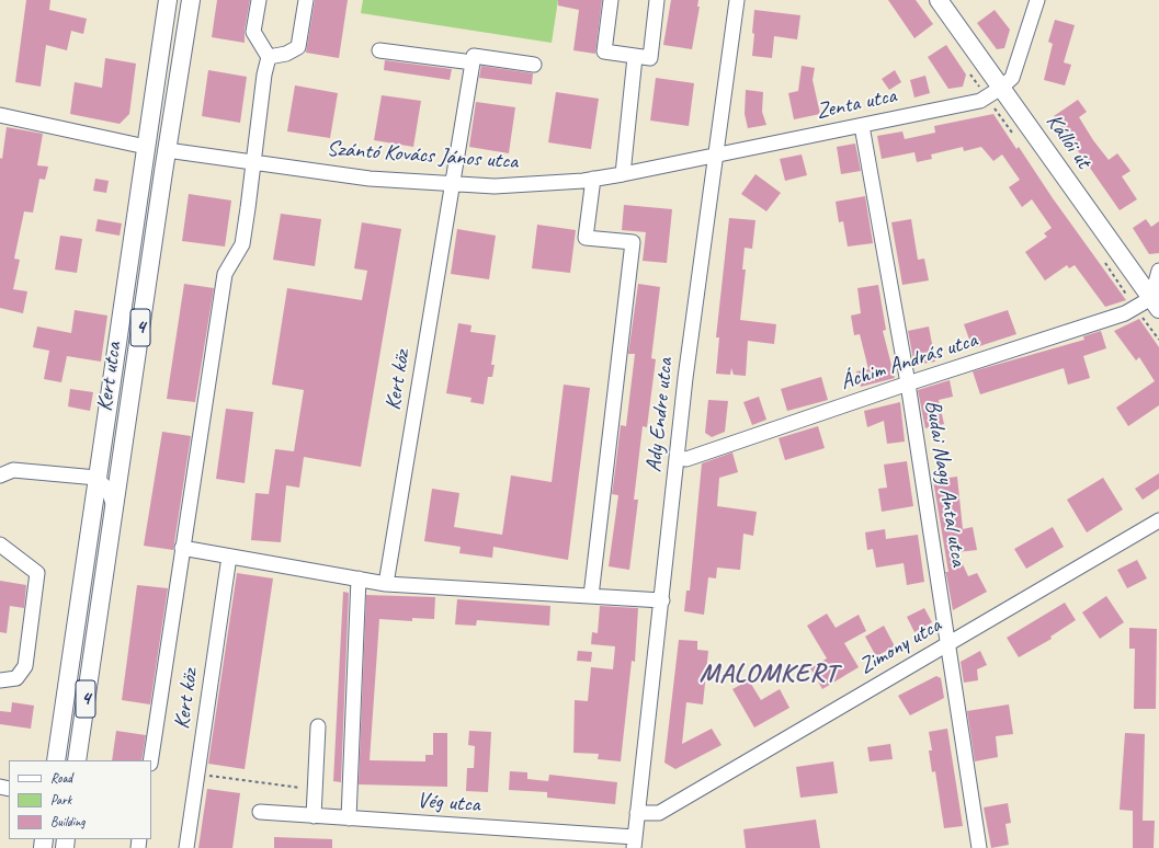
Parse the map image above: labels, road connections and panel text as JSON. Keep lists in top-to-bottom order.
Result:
{
  "streets": {
    "main road": ["Kállói út", "4", "Kert utca"],
    "street": [
      "Zenta utca",
      "Szántó Kovács János utca",
      "Áchim András utca",
      "Kert köz",
      "Ady Endre utca",
      "Budai Nagy Antal utca",
      "Zimony utca",
      "Vég utca"
    ]
  },
  "crossings": [
    ["Zenta utca", "Kállói út"],
    ["Zenta utca", "Szántó Kovács János utca"],
    ["Zenta utca", "Ady Endre utca"],
    ["Zenta utca", "Budai Nagy Antal utca"],
    ["Kállói út", "Áchim András utca"],
    ["Szántó Kovács János utca", "Kert utca"],
    ["Szántó Kovács János utca", "Kert köz"],
    ["Szántó Kovács János utca", "Ady Endre utca"],
    ["Áchim András utca", "Ady Endre utca"],
    ["Áchim András utca", "Budai Nagy Antal utca"],
    ["Ady Endre utca", "Zimony utca"],
    ["Ady Endre utca", "Vég utca"],
    ["Budai Nagy Antal utca", "Zimony utca"]
  ],
  "districts": ["MALOMKERT"],
  "legend": ["Road", "Park", "Building"]
}
